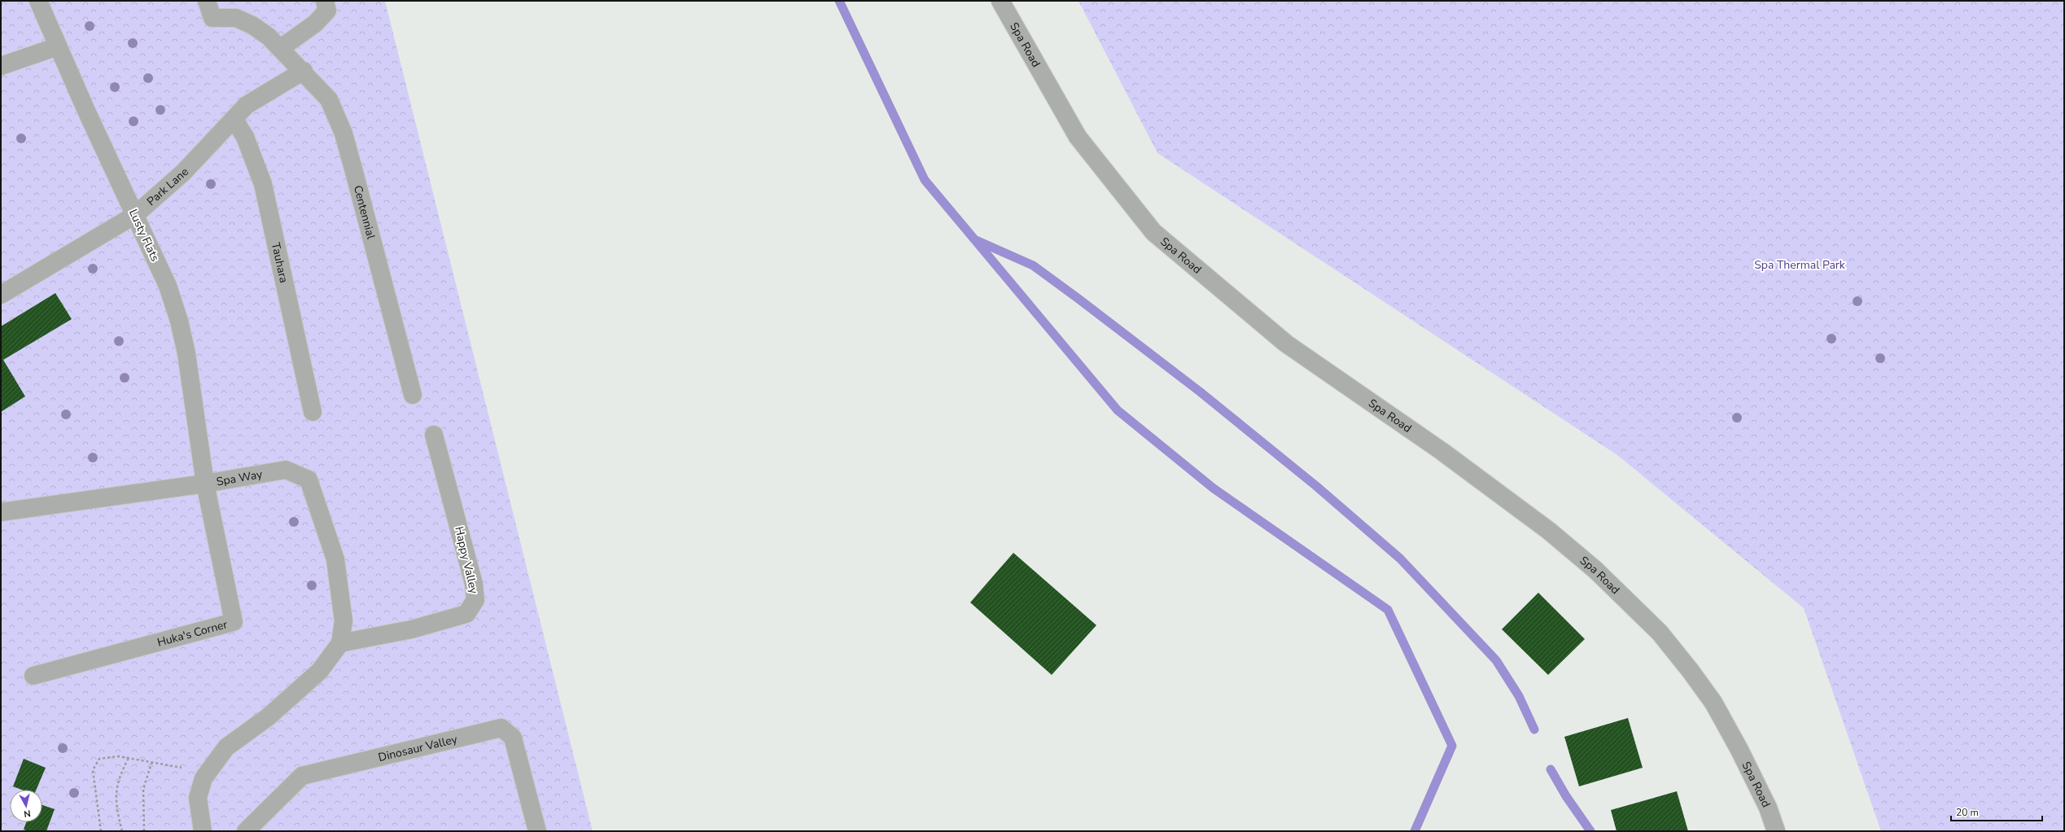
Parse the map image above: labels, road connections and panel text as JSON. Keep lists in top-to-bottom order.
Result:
{
  "streets": {
    "street": [
      "Spa Road",
      "Park Lane",
      "Centennial",
      "Lusty Flats",
      "Tauhara",
      "Spa Way",
      "Happy Valley",
      "Huka's Corner",
      "Dinosaur Valley"
    ]
  },
  "crossings": [
    ["Park Lane", "Centennial"],
    ["Park Lane", "Lusty Flats"],
    ["Park Lane", "Tauhara"],
    ["Lusty Flats", "Spa Way"],
    ["Lusty Flats", "Huka's Corner"],
    ["Spa Way", "Happy Valley"],
    ["Spa Way", "Huka's Corner"]
  ],
  "parks": ["Spa Thermal Park"],
  "scale_bar": "20 m",
  "north": "bottom"
}
